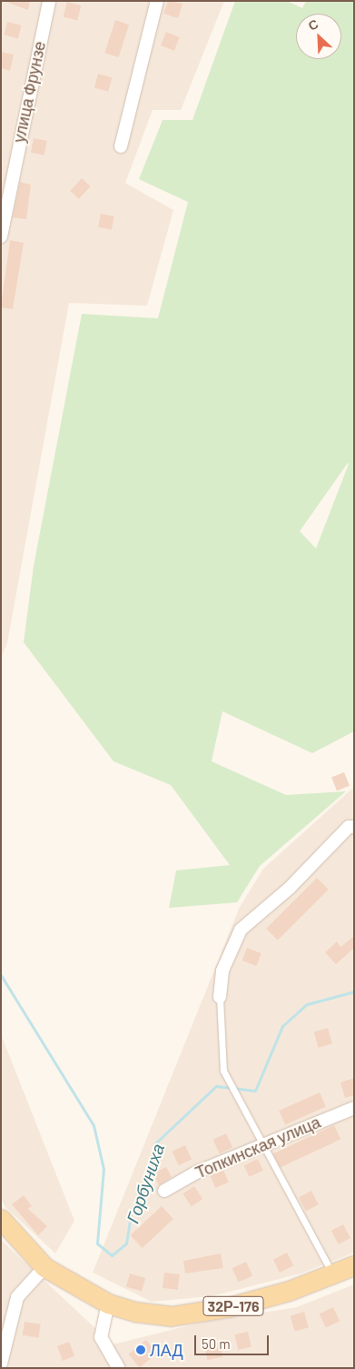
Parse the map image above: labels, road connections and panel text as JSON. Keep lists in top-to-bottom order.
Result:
{
  "streets": {
    "main road": ["32Р-176"],
    "street": ["улица Фрунзе", "Топкинская улица"]
  },
  "water": ["Горбуниха"],
  "places": ["ЛАД"],
  "scale_bar": "50 m",
  "north": "top left"
}
